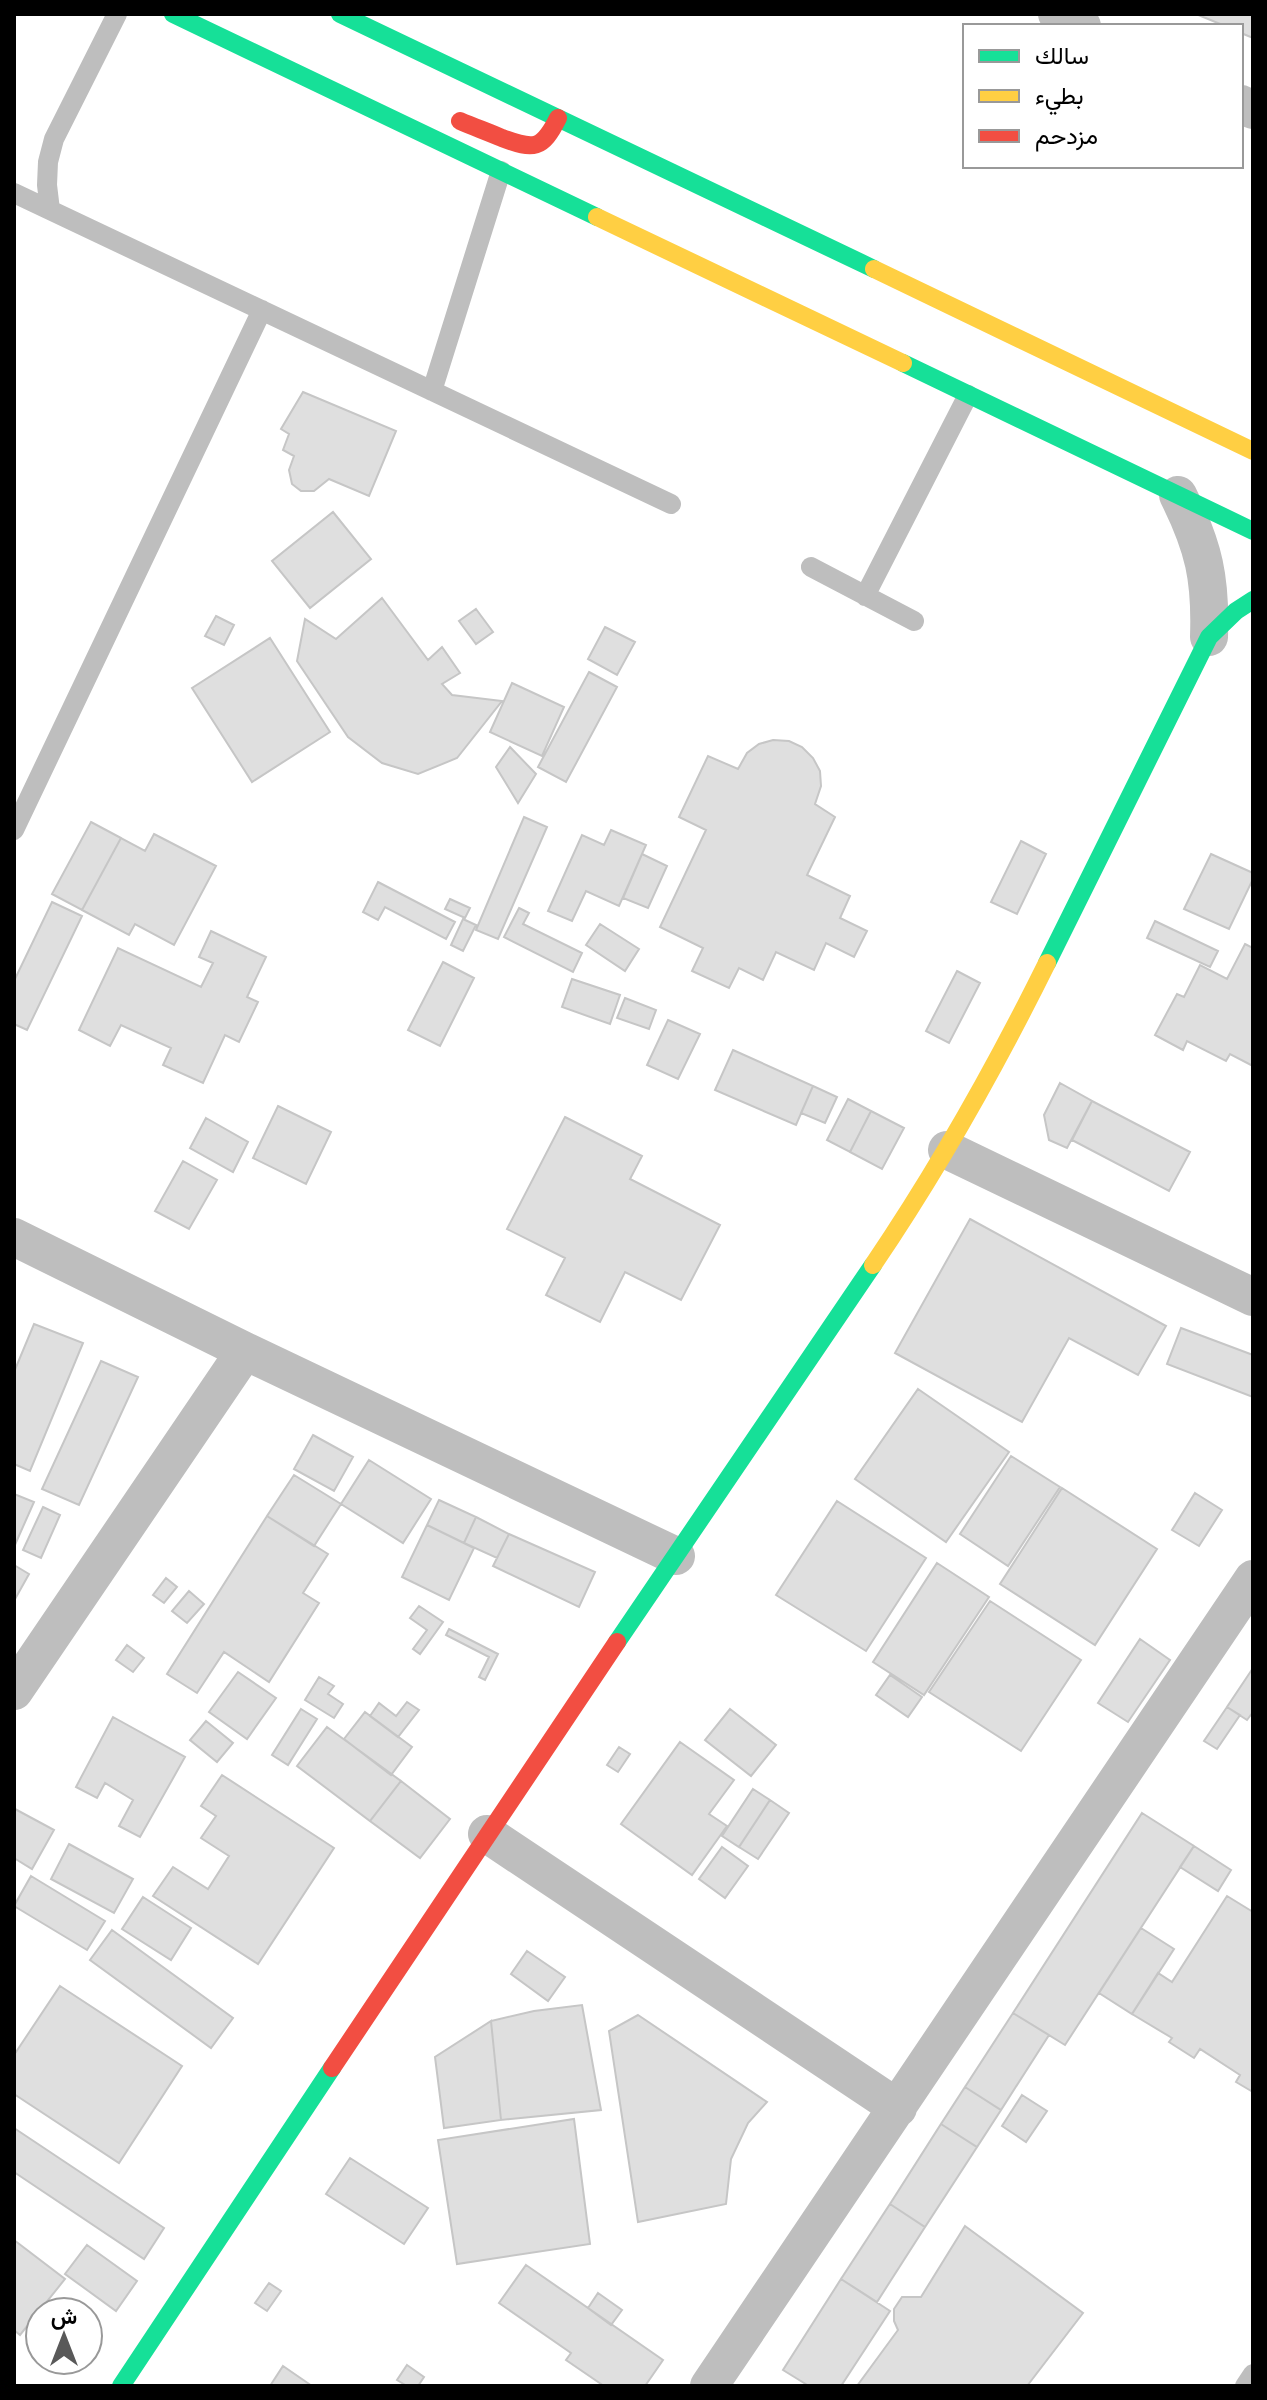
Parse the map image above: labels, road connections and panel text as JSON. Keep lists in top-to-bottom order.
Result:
{
  "legend": ["سالك", "بطيء", "مزدحم"],
  "north": "top"
}
